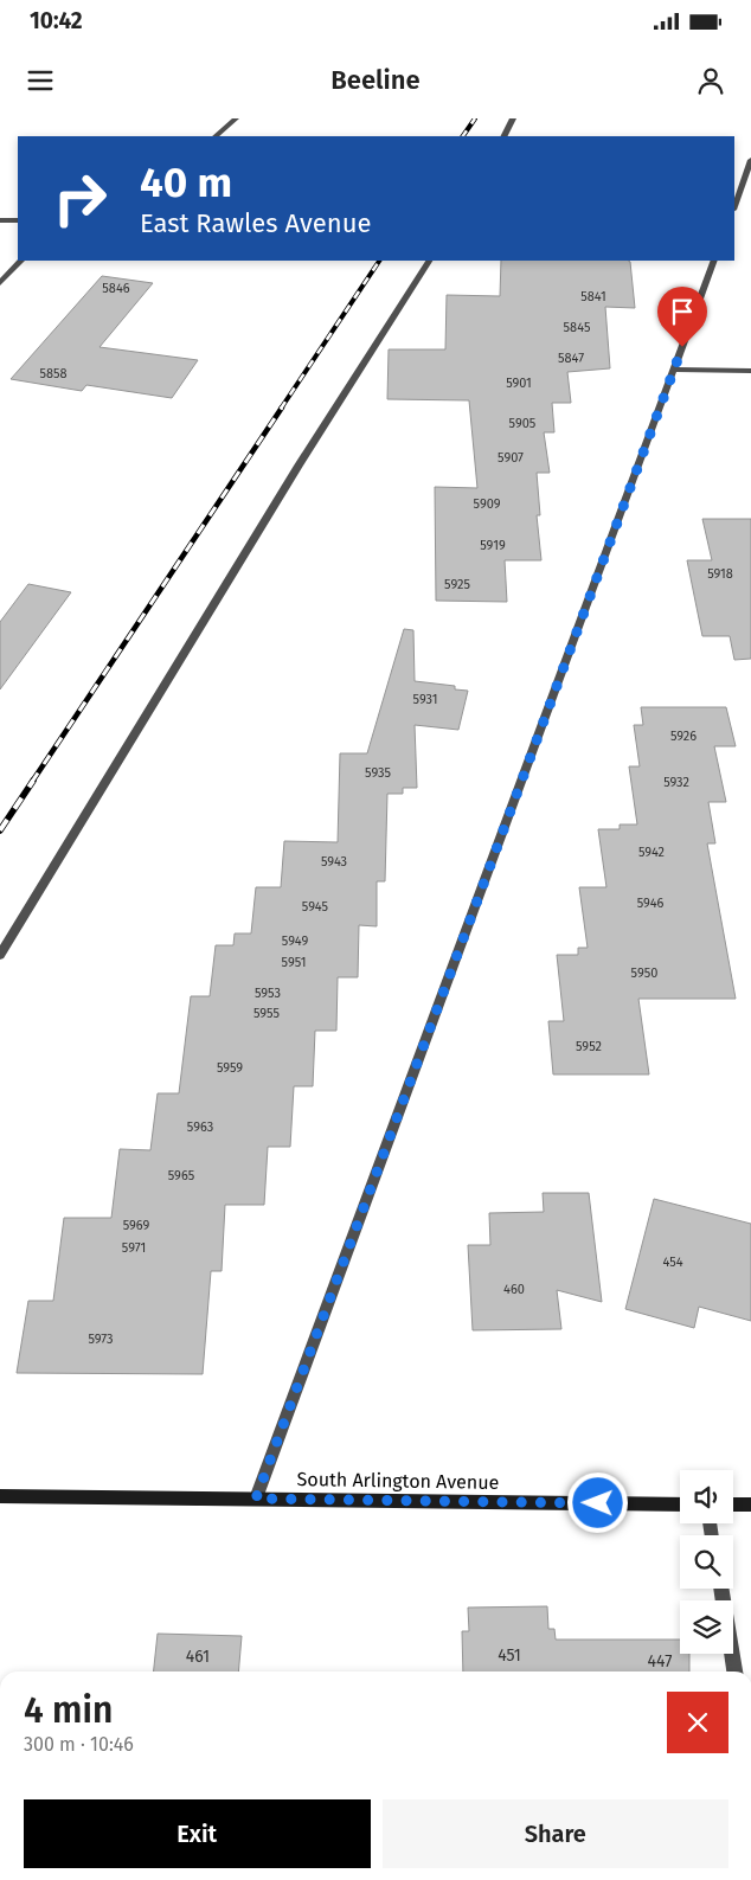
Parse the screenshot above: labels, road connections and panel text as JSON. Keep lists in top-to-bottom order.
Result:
{
  "streets": {
    "main road": ["South Arlington Avenue"]
  },
  "house_numbers": [
    "5846",
    "5841",
    "5845",
    "5847",
    "5858",
    "5901",
    "5905",
    "5907",
    "5909",
    "5919",
    "5918",
    "5925",
    "5931",
    "5926",
    "5935",
    "5932",
    "5942",
    "5943",
    "5946",
    "5945",
    "5949",
    "5951",
    "5950",
    "5953",
    "5955",
    "5952",
    "5959",
    "5963",
    "5965",
    "5969",
    "5971",
    "454",
    "460",
    "5973",
    "451",
    "461",
    "447"
  ],
  "page": {
    "status": "10:42",
    "header": "Beeline",
    "turn": ["40 m", "East Rawles Avenue"],
    "heading": ["4 min", "300 m · 10:46"],
    "buttons": ["Exit", "Share"]
  }
}
